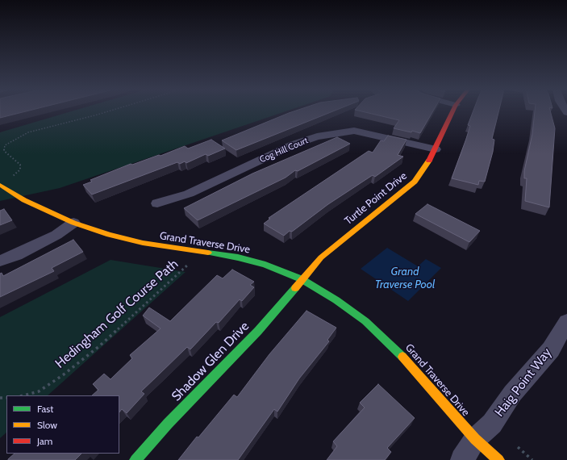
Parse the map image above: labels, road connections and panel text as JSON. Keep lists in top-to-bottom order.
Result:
{
  "streets": {
    "street": [
      "Cog Hill Court",
      "Turtle Point Drive",
      "Grand Traverse Drive",
      "Shadow Glen Drive",
      "Haig Point Way"
    ],
    "path": ["Hedingham Golf Course Path"]
  },
  "crossings": [
    ["Cog Hill Court", "Turtle Point Drive"],
    ["Turtle Point Drive", "Grand Traverse Drive"],
    ["Turtle Point Drive", "Shadow Glen Drive"],
    ["Grand Traverse Drive", "Shadow Glen Drive"],
    ["Grand Traverse Drive", "Haig Point Way"]
  ],
  "water": ["Grand Traverse Pool"],
  "legend": ["Fast", "Slow", "Jam"]
}
